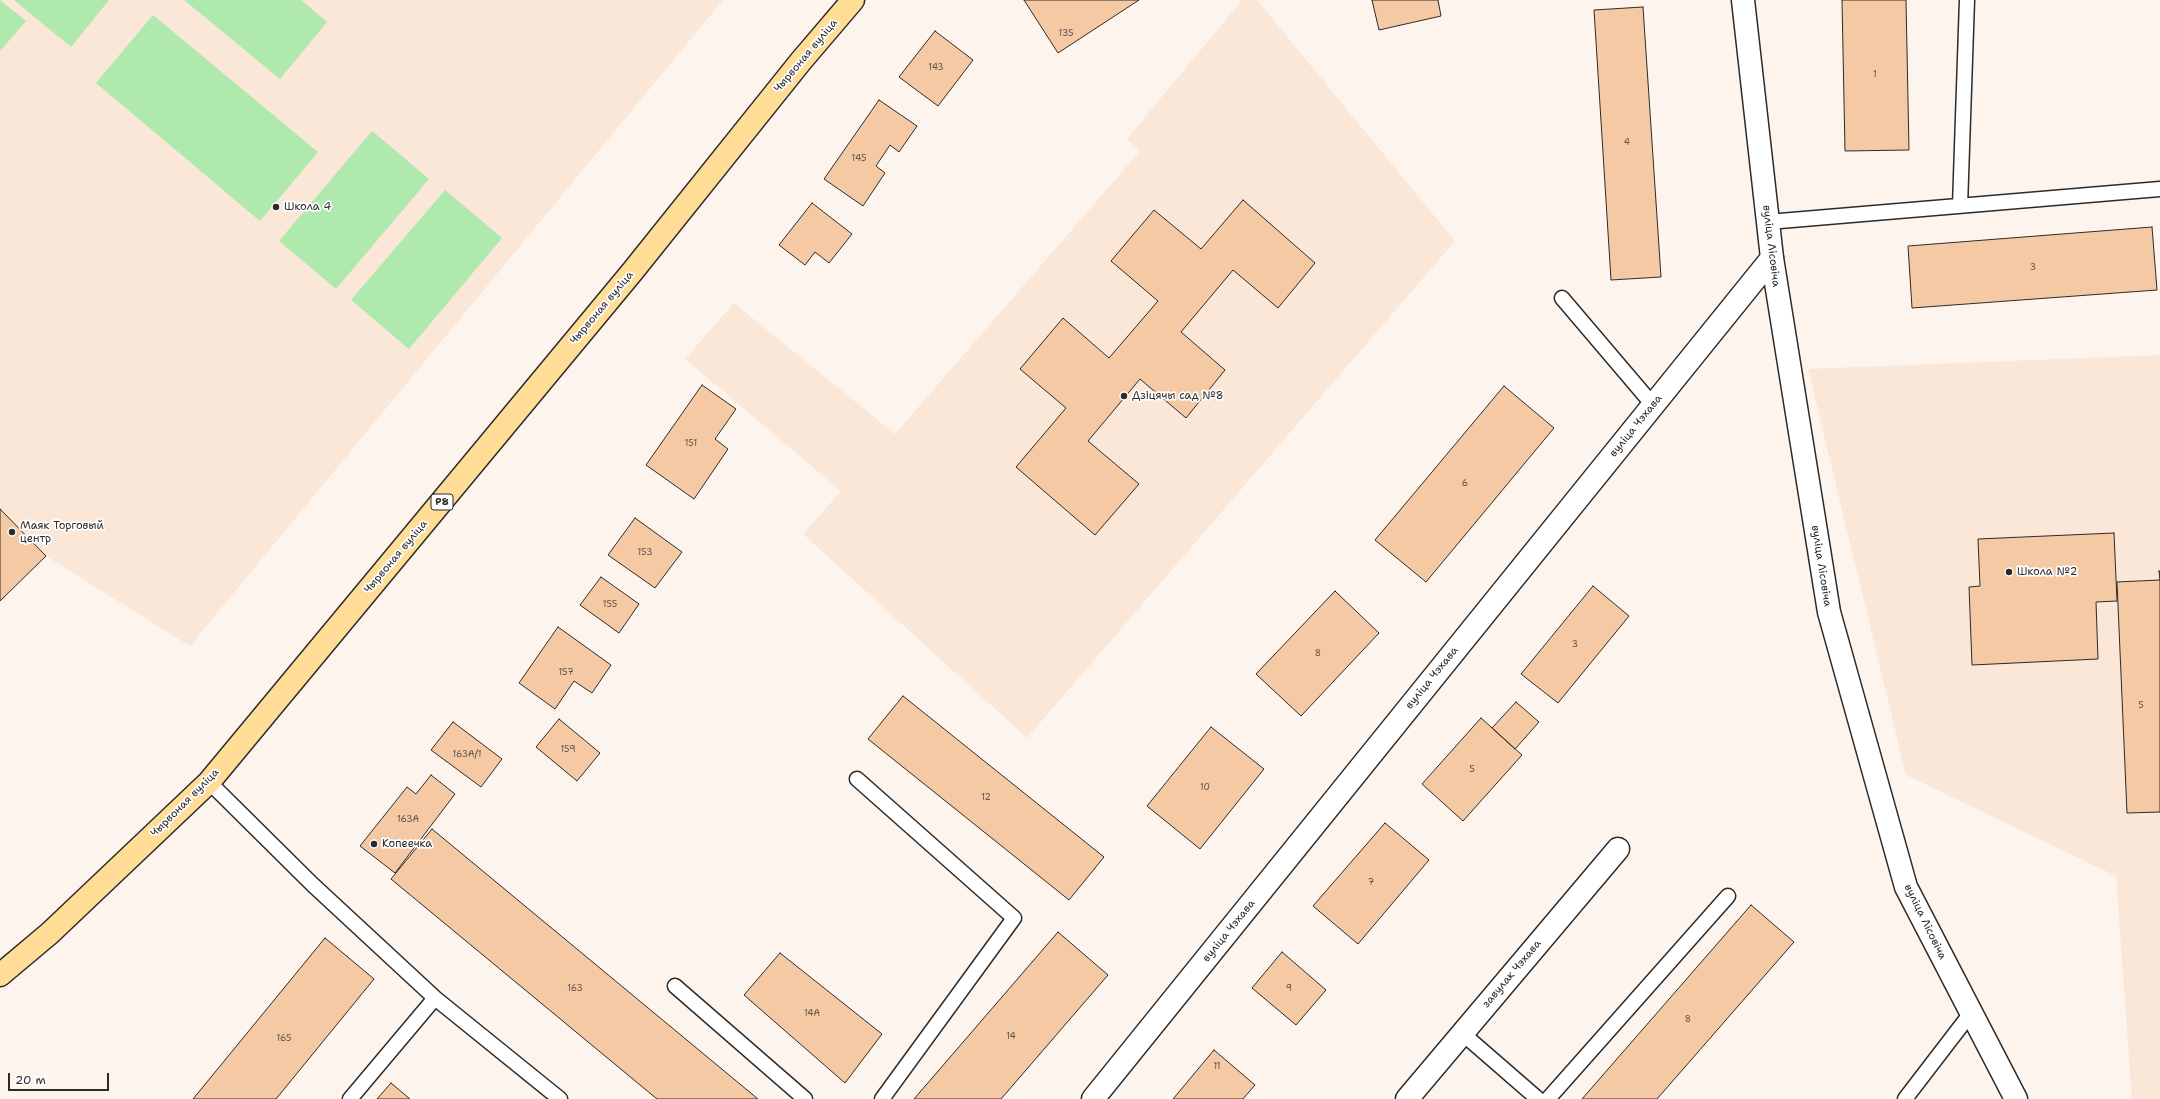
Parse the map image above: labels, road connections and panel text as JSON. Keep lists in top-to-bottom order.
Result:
{
  "streets": {
    "main road": ["Чырвоная вуліца", "Р8"],
    "street": ["вуліца Лісовіча", "вуліца Чэхава", "завулак Чэхава"]
  },
  "crossings": [
    ["вуліца Лісовіча", "вуліца Чэхава"]
  ],
  "places": [
    "Школа 4",
    "Дзіцячы сад №8",
    "Маяк Торговый центр",
    "Школа №2",
    "Копеечка"
  ],
  "house_numbers": [
    "135",
    "143",
    "1",
    "4",
    "145",
    "3",
    "151",
    "6",
    "153",
    "155",
    "3",
    "8",
    "157",
    "5",
    "159",
    "163А/1",
    "5",
    "10",
    "12",
    "163А",
    "7",
    "163",
    "9",
    "14А",
    "8",
    "14",
    "165",
    "11"
  ],
  "scale_bar": "20 m"
}
